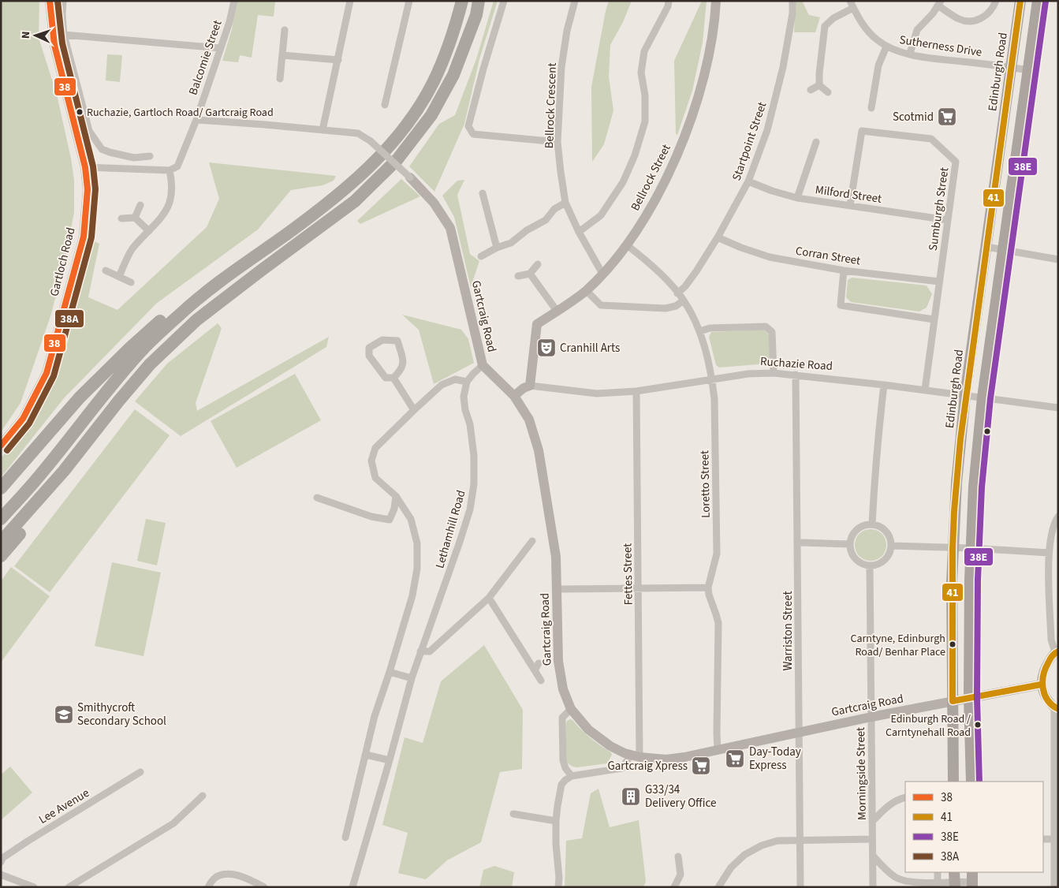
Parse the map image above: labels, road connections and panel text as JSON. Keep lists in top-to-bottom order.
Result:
{
  "streets": {
    "main road": ["Edinburgh Road"],
    "street": [
      "Sutherness Drive",
      "Balcomie Street",
      "Bellrock Crescent",
      "Startpoint Street",
      "Bellrock Street",
      "Milford Street",
      "Sumburgh Street",
      "Corran Street",
      "Gartloch Road",
      "Gartcraig Road",
      "Ruchazie Road",
      "Loretto Street",
      "Lethamhill Road",
      "Fettes Street",
      "Warriston Street",
      "Morningside Street",
      "Lee Avenue"
    ]
  },
  "crossings": [
    ["Sutherness Drive", "Edinburgh Road"],
    ["Balcomie Street", "Gartcraig Road"],
    ["Edinburgh Road", "Gartcraig Road"],
    ["Edinburgh Road", "Ruchazie Road"],
    ["Bellrock Crescent", "Bellrock Street"],
    ["Startpoint Street", "Milford Street"],
    ["Startpoint Street", "Corran Street"],
    ["Startpoint Street", "Loretto Street"],
    ["Bellrock Street", "Ruchazie Road"],
    ["Bellrock Street", "Loretto Street"],
    ["Milford Street", "Sumburgh Street"],
    ["Sumburgh Street", "Corran Street"],
    ["Sumburgh Street", "Ruchazie Road"],
    ["Gartcraig Road", "Loretto Street"],
    ["Gartcraig Road", "Fettes Street"],
    ["Gartcraig Road", "Warriston Street"],
    ["Gartcraig Road", "Morningside Street"],
    ["Ruchazie Road", "Loretto Street"],
    ["Ruchazie Road", "Fettes Street"],
    ["Ruchazie Road", "Warriston Street"]
  ],
  "places": {
    "other": ["Ruchazie, Gartloch Road/ Gartcraig Road", "Carntyne, Edinburgh Road/ Benhar Place", "Edinburgh Road / Carntynehall Road"],
    "supermarket": ["Scotmid", "Day-Today Express", "Gartcraig Xpress"],
    "theatre": ["Cranhill Arts"],
    "school or university": ["Smithycroft Secondary School"],
    "building": ["G33/34 Delivery Office"]
  },
  "lines": [
    "transit line 38",
    "transit line 41",
    "transit line 38A",
    "transit line 38E"
  ],
  "legend": [
    "38",
    "41",
    "38E",
    "38A"
  ],
  "north": "left"
}
